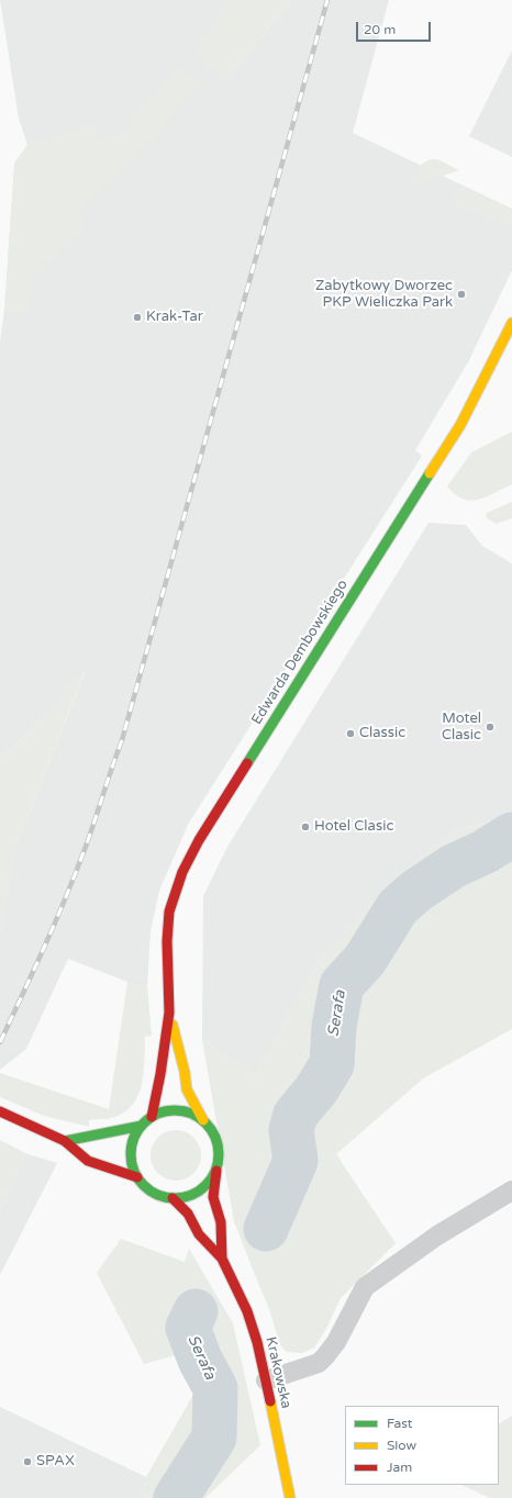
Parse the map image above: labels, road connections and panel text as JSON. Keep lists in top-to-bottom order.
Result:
{
  "streets": {
    "street": ["Edwarda Dembowskiego", "Krakowska"]
  },
  "crossings": [
    ["Edwarda Dembowskiego", "Krakowska"]
  ],
  "water": ["Serafa"],
  "places": [
    "Zabytkowy Dworzec PKP Wieliczka Park",
    "Krak-Tar",
    "Motel Clasic",
    "Classic",
    "Hotel Clasic",
    "SPAX"
  ],
  "legend": ["Fast", "Slow", "Jam"],
  "scale_bar": "20 m"
}
